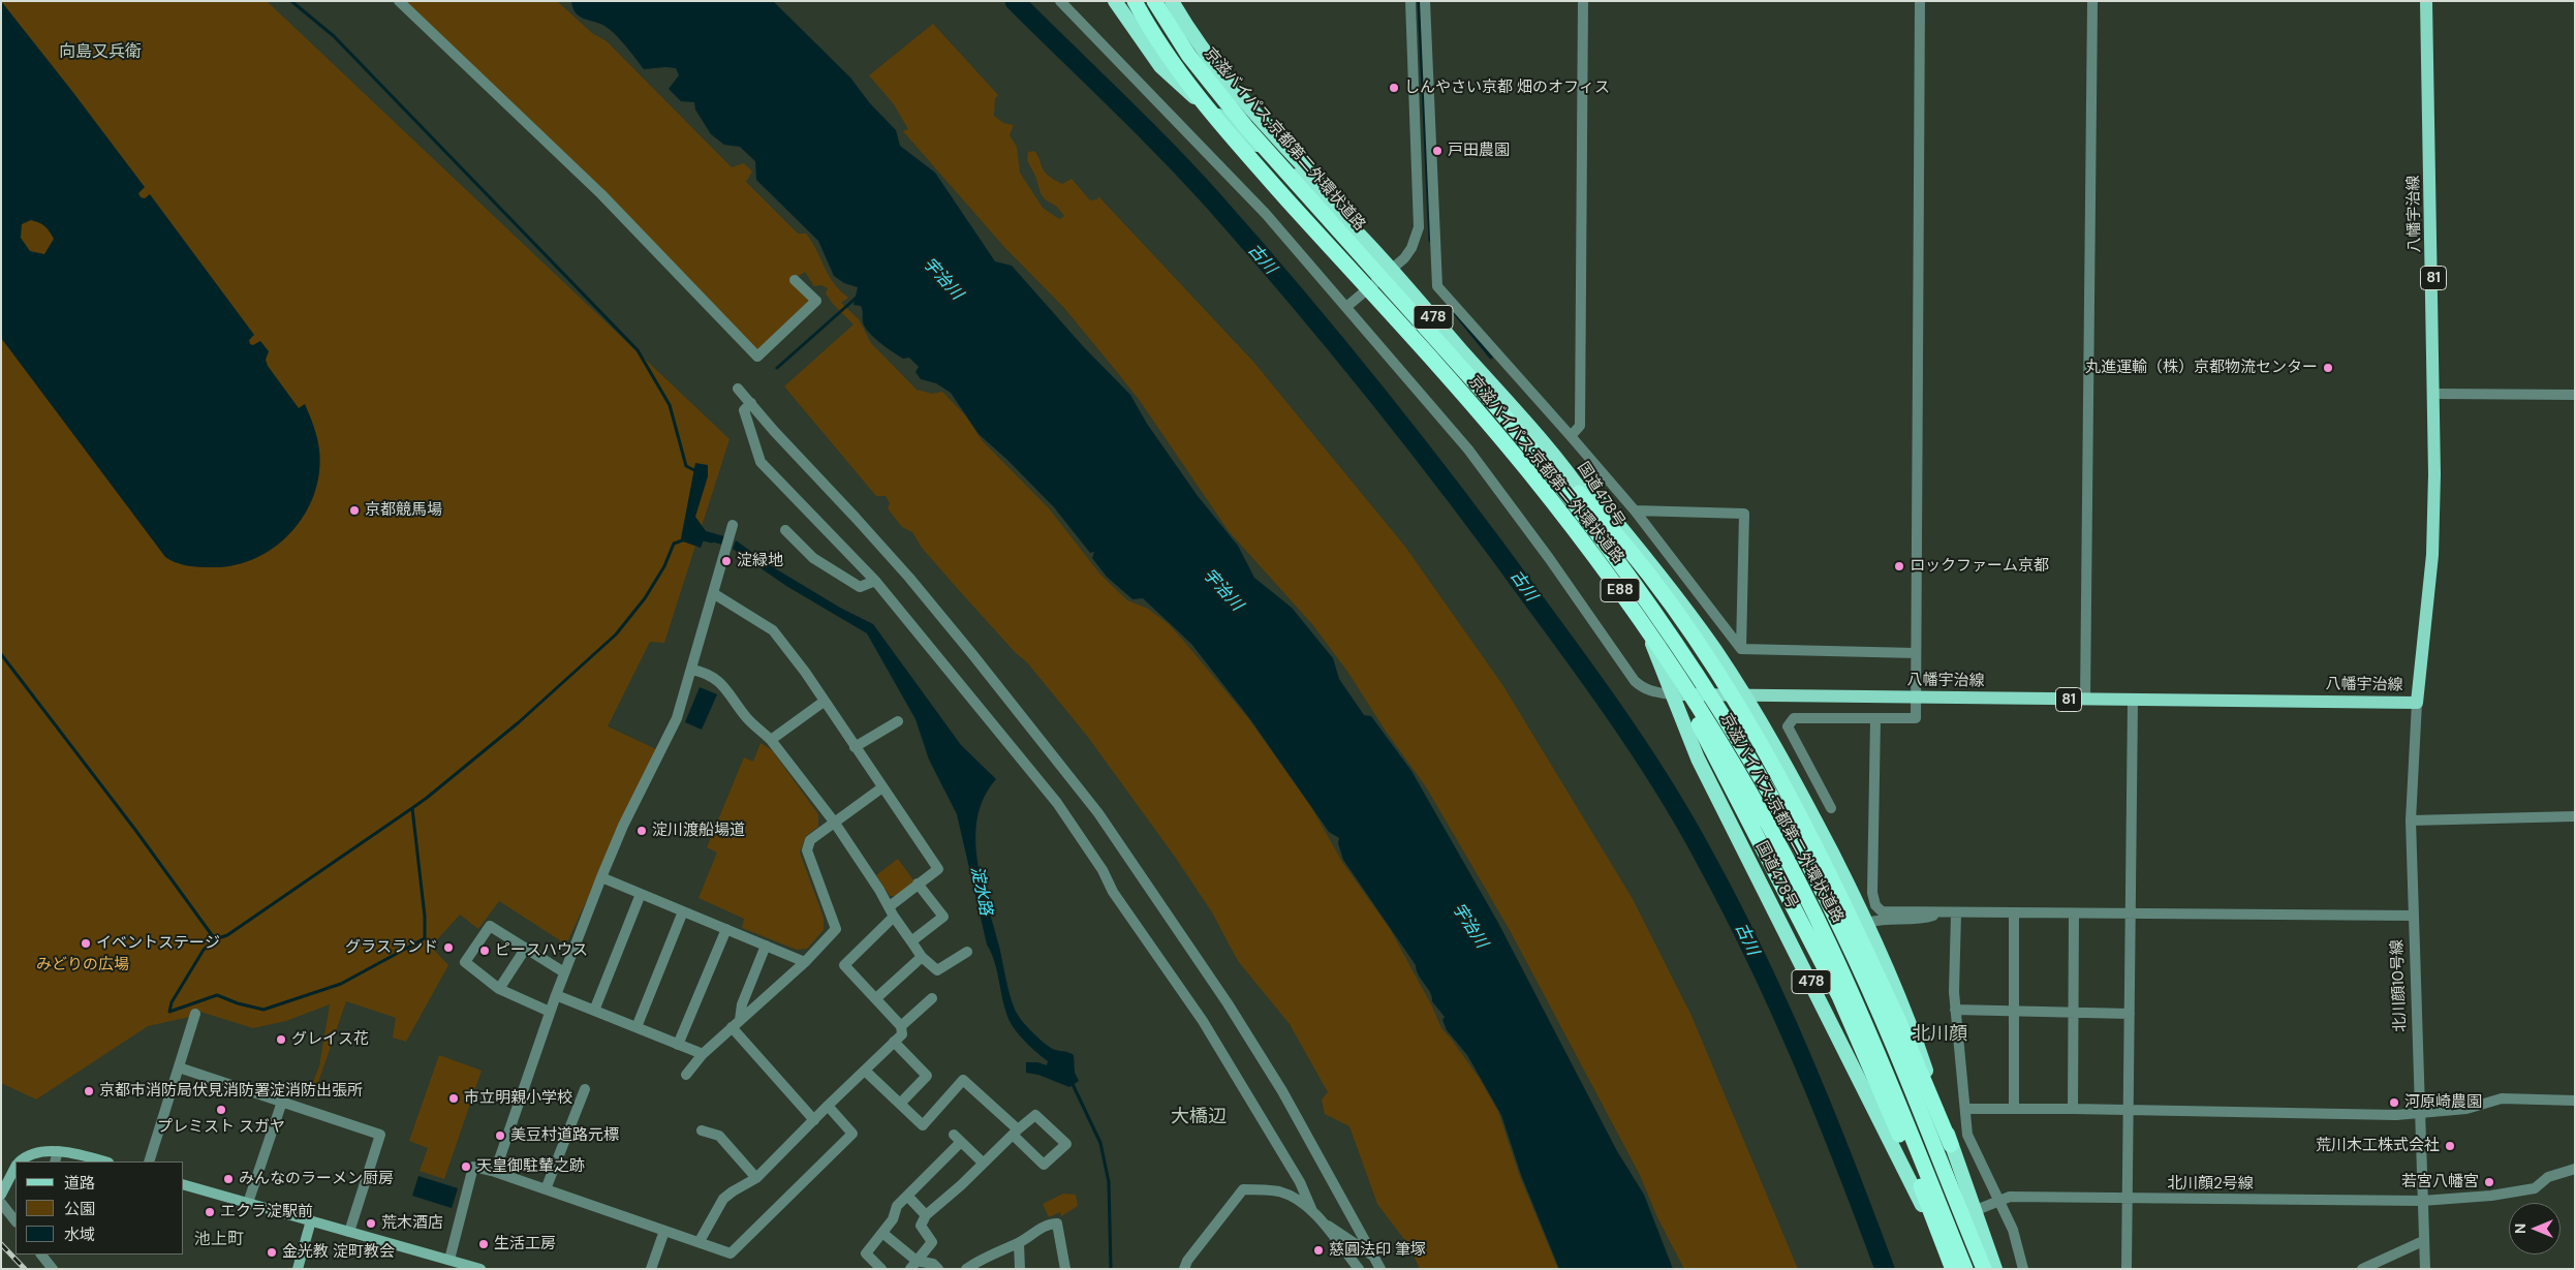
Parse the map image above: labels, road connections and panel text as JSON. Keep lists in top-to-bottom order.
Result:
{
  "streets": {
    "highway": [
      "京滋バイパス;京都第二外環状道路",
      "478",
      "国道478号",
      "E88"
    ],
    "main road": ["八幡宇治線", "81"],
    "street": ["北川顔10号線", "北川顔2号線"]
  },
  "crossings": [
    ["京滋バイパス;京都第二外環状道路", "国道478号"],
    ["八幡宇治線", "国道478号"],
    ["八幡宇治線", "北川顔10号線"],
    ["国道478号", "北川顔2号線"],
    ["北川顔10号線", "北川顔2号線"]
  ],
  "districts": [
    "向島又兵衛",
    "北川顔",
    "大橋辺",
    "池上町"
  ],
  "water": ["古川", "宇治川", "淀水路"],
  "parks": ["みどりの広場"],
  "places": [
    "しんやさい京都 畑のオフィス",
    "戸田農園",
    "丸進運輸（株）京都物流センター",
    "京都競馬場",
    "淀緑地",
    "ロックファーム京都",
    "淀川渡船場道",
    "イベントステージ",
    "グラスランド",
    "ピースハウス",
    "グレイス花",
    "京都市消防局伏見消防署淀消防出張所",
    "市立明親小学校",
    "河原崎農園",
    "プレミスト スガヤ",
    "美豆村道路元標",
    "荒川木工株式会社",
    "天皇御駐輦之跡",
    "みんなのラーメン厨房",
    "若宮八幡宮",
    "エクラ淀駅前",
    "荒木酒店",
    "生活工房",
    "慈圓法印 筆塚",
    "金光教 淀町教会"
  ],
  "legend": ["道路", "公園", "水域"],
  "north": "left"
}
